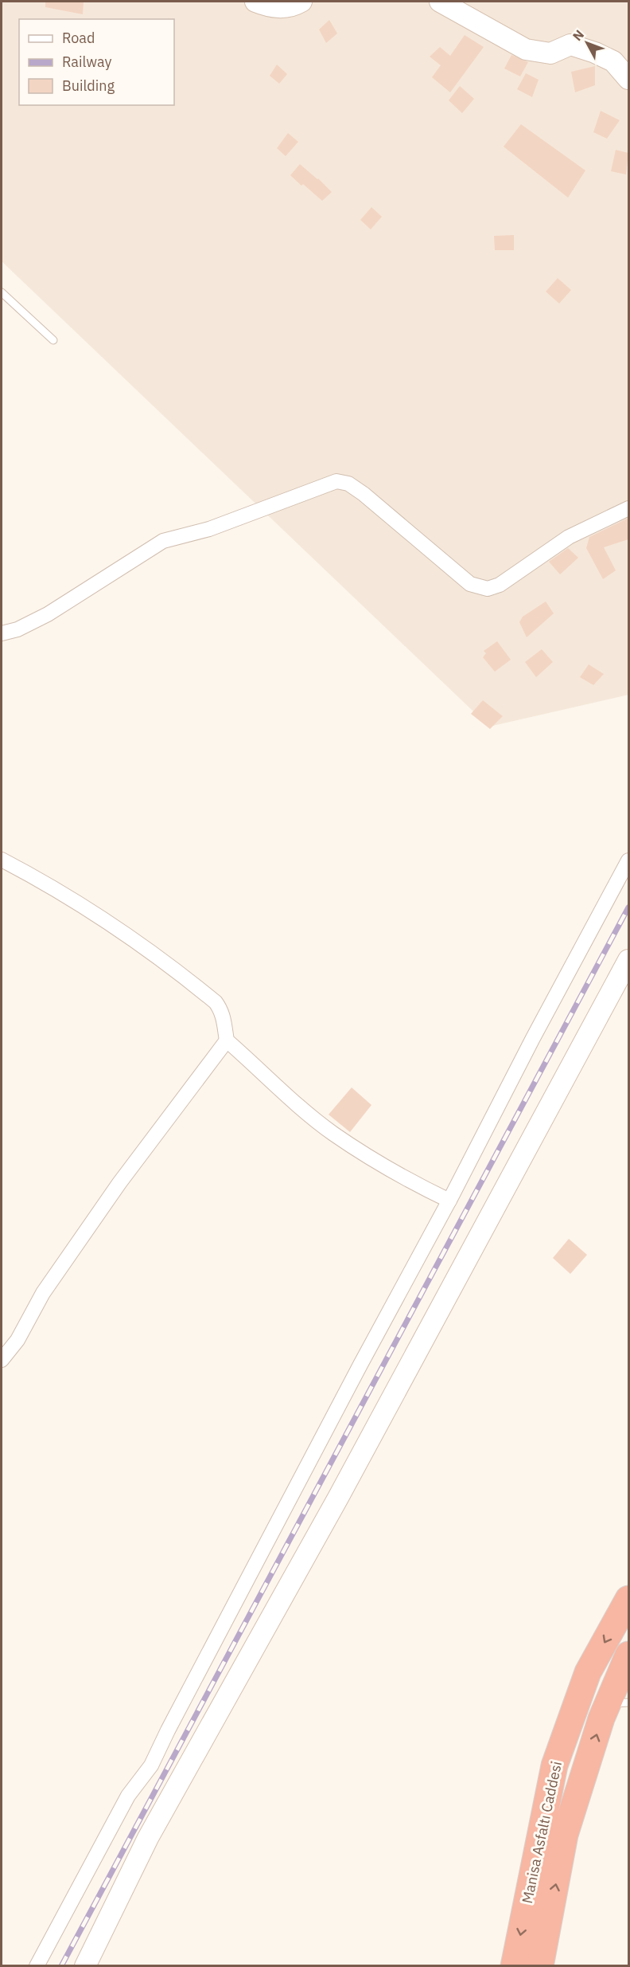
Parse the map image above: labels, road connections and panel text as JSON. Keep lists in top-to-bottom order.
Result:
{
  "streets": {
    "highway": ["Manisa Asfaltı Caddesi"]
  },
  "legend": ["Road", "Railway", "Building"],
  "north": "top left"
}
